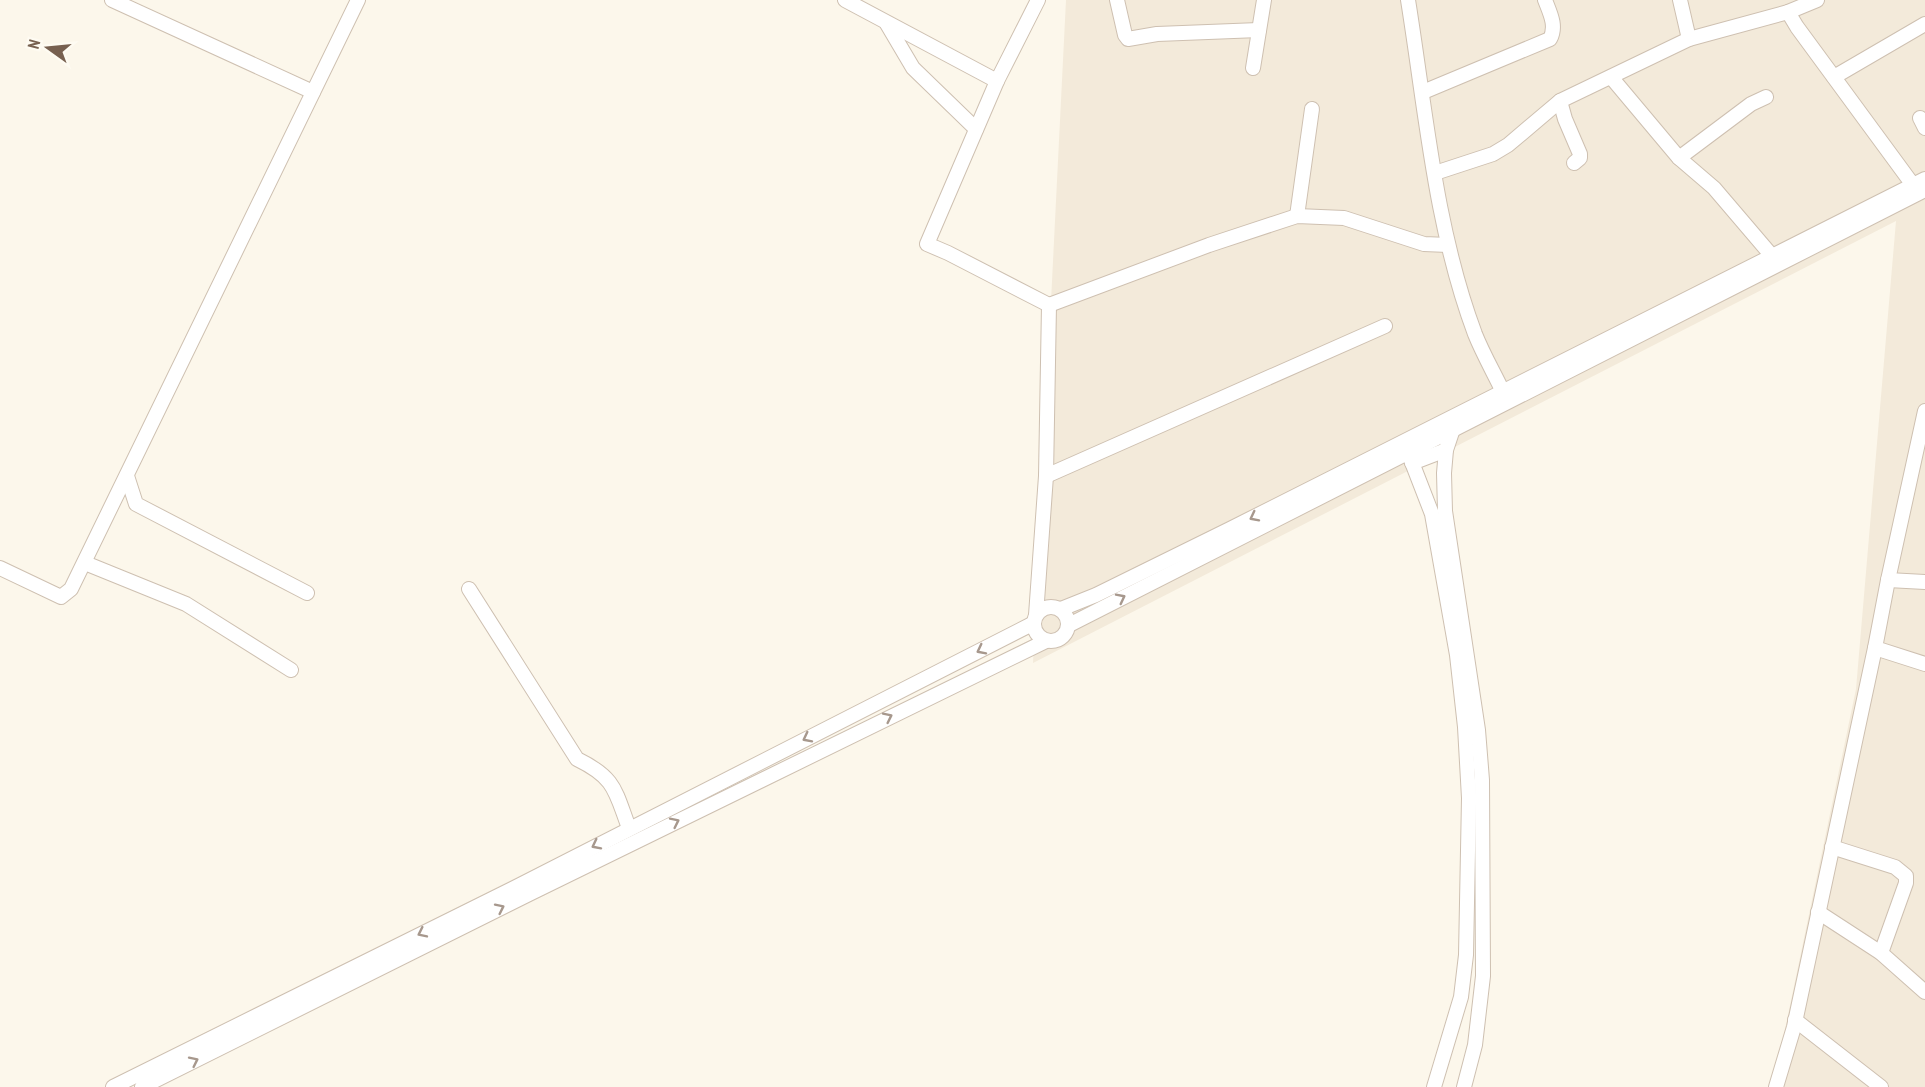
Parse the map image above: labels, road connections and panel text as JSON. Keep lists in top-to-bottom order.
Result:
{
  "north": "left"
}
